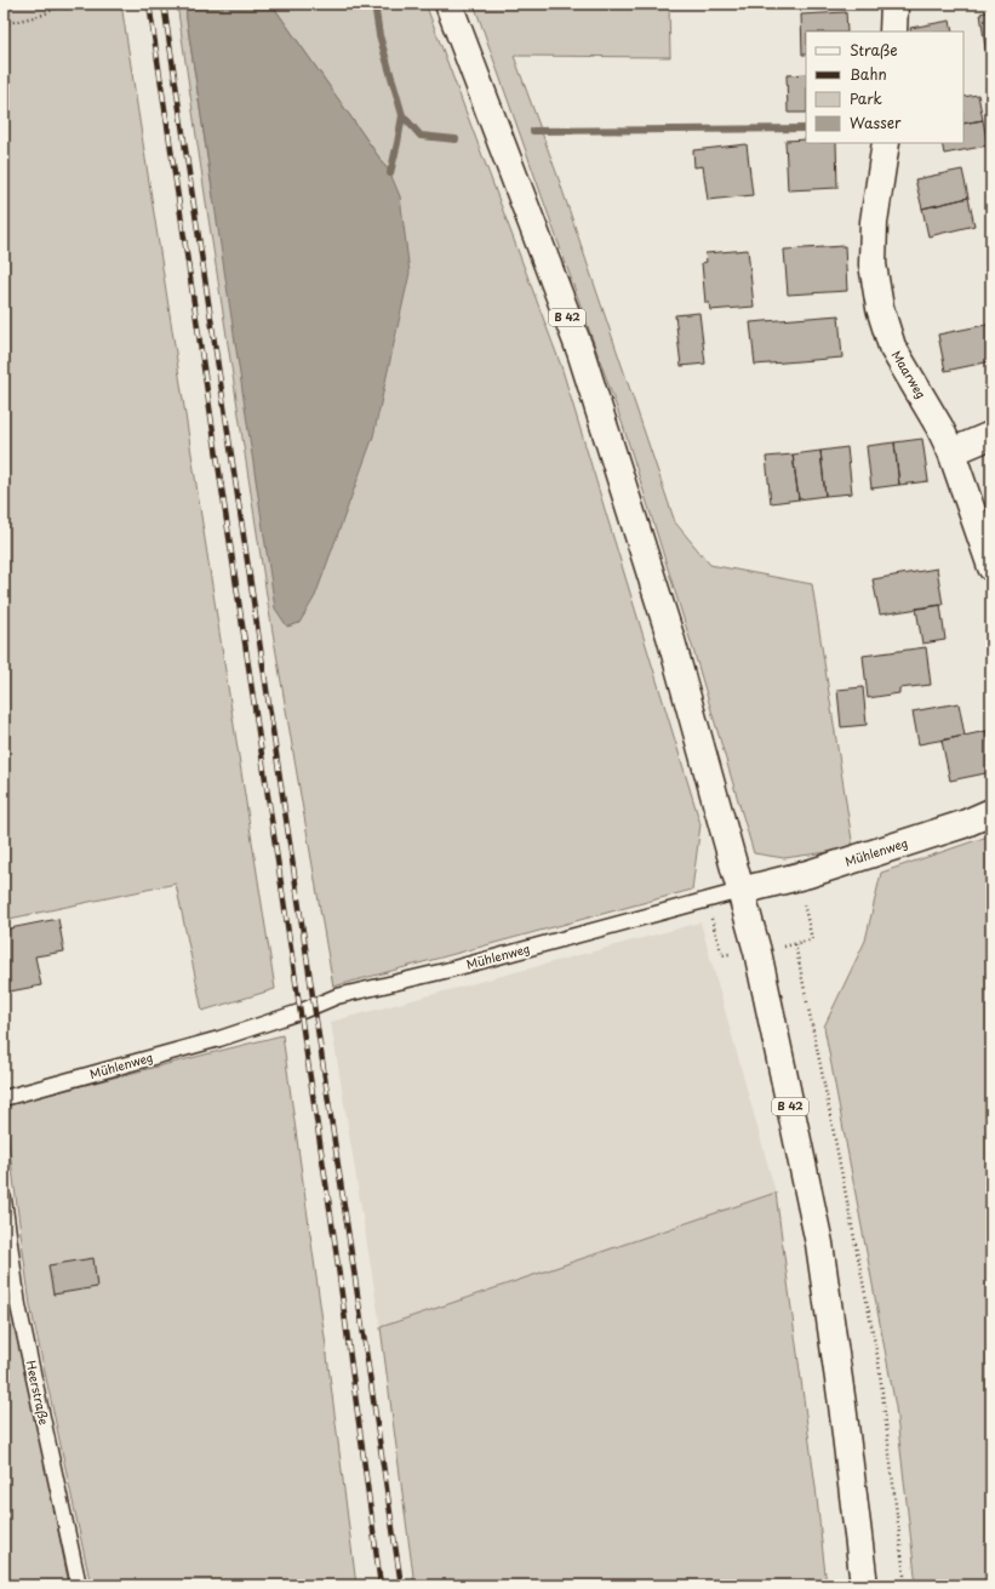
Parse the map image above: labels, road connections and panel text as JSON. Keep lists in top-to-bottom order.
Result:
{
  "streets": {
    "main road": ["B 42", "Maarweg", "Mühlenweg"],
    "lane": ["Heerstraße"]
  },
  "crossings": [
    ["B 42", "Mühlenweg"]
  ],
  "legend": [
    "Straße",
    "Bahn",
    "Park",
    "Wasser"
  ]
}
